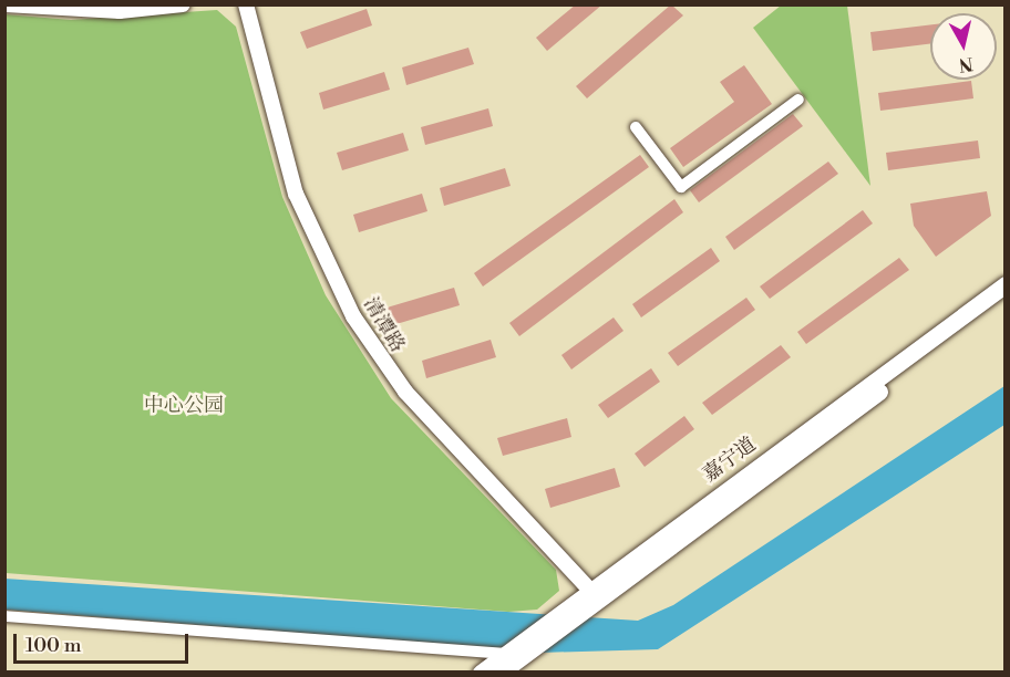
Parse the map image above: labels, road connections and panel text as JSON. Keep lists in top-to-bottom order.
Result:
{
  "streets": {
    "main road": ["嘉宁道"],
    "street": ["清潭路"]
  },
  "crossings": [
    ["清潭路", "嘉宁道"]
  ],
  "parks": ["中心公园"],
  "scale_bar": "100 m",
  "north": "bottom"
}
